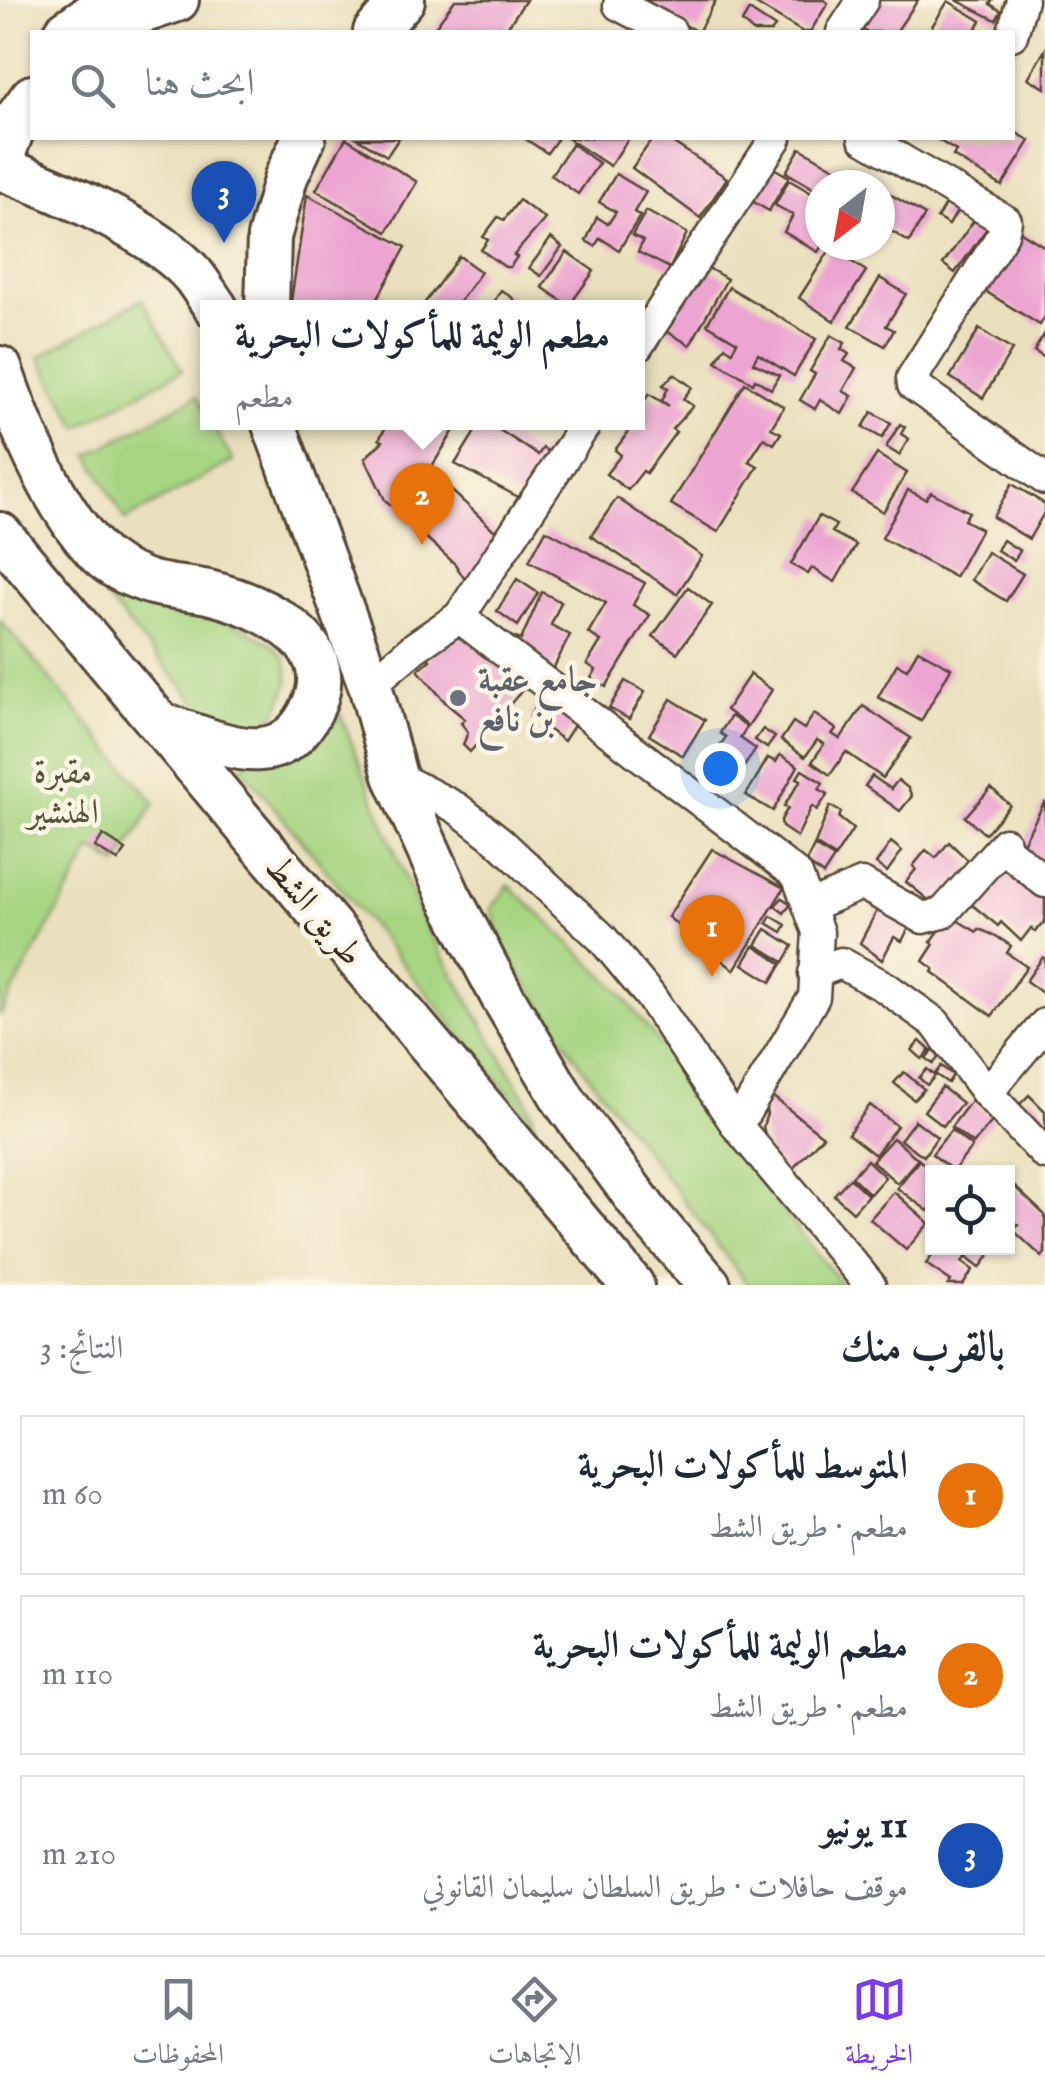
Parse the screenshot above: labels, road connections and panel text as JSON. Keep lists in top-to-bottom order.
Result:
{
  "streets": {
    "highway": ["طريق الشط"]
  },
  "parks": ["مقبرة الهنشير"],
  "places": ["جامع عقبة بن نافع"],
  "north": "bottom left",
  "page": {
    "search": "ابحث هنا",
    "pins": ["3", "2", "1"],
    "popup": ["مطعم الوليمة للمأكولات البحرية", "مطعم"],
    "heading": ["بالقرب منك", "النتائج: 3"],
    "list": [
      {
        "mark": "1",
        "name": "المتوسط للمأكولات البحرية",
        "note": "مطعم · طريق الشط",
        "value": "60 m"
      },
      {
        "mark": "2",
        "name": "مطعم الوليمة للمأكولات البحرية",
        "note": "مطعم · طريق الشط",
        "value": "110 m"
      },
      {
        "mark": "3",
        "name": "11 يونيو",
        "note": "موقف حافلات · طريق السلطان سليمان القانوني",
        "value": "210 m"
      }
    ],
    "nav": ["الخريطة", "الاتجاهات", "المحفوظات"]
  }
}
